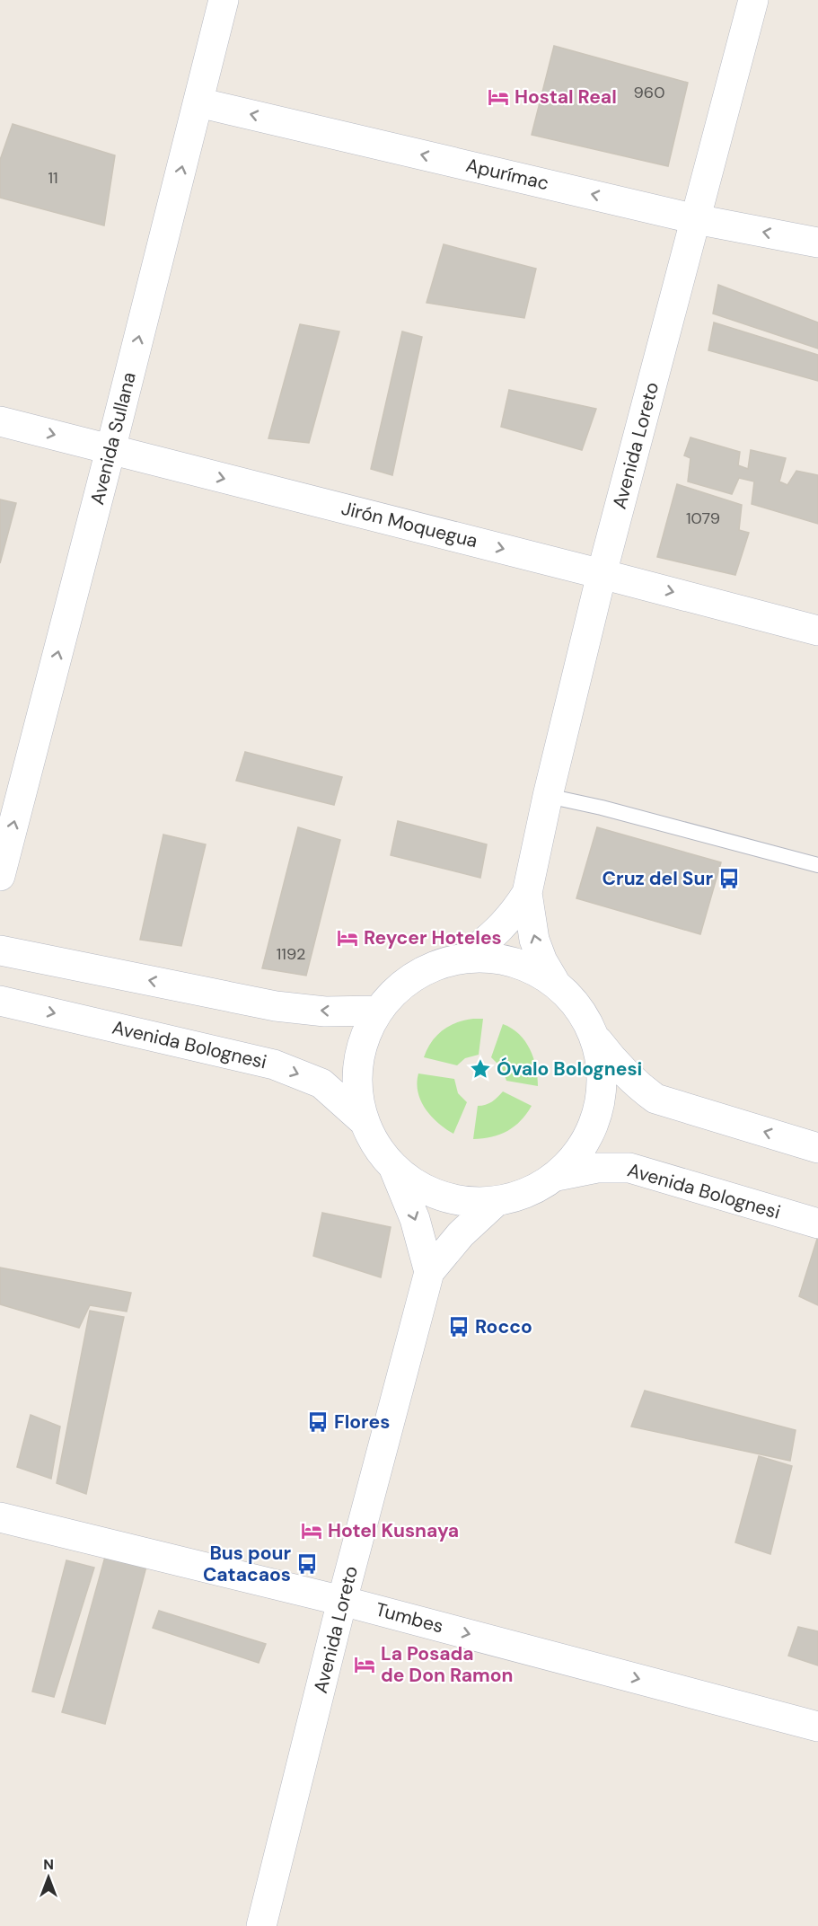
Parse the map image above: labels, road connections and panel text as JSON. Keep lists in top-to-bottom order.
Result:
{
  "streets": {
    "main road": [
      "Apurímac",
      "Avenida Sullana",
      "Avenida Loreto",
      "Jirón Moquegua",
      "Avenida Bolognesi",
      "Tumbes"
    ]
  },
  "crossings": [
    ["Apurímac", "Avenida Sullana"],
    ["Apurímac", "Avenida Loreto"],
    ["Avenida Sullana", "Jirón Moquegua"],
    ["Avenida Loreto", "Jirón Moquegua"],
    ["Avenida Loreto", "Tumbes"]
  ],
  "one_way": [
    "Apurímac",
    "Avenida Sullana",
    "Jirón Moquegua",
    "Tumbes"
  ],
  "places": {
    "hotel": [
      "Hostal Real",
      "Reycer Hoteles",
      "Hotel Kusnaya",
      "La Posada de Don Ramon"
    ],
    "bus stop": [
      "Cruz del Sur",
      "Rocco",
      "Flores",
      "Bus pour Catacaos"
    ],
    "place": ["Óvalo Bolognesi"]
  },
  "house_numbers": [
    "960",
    "11",
    "1079",
    "1192"
  ],
  "north": "top"
}
